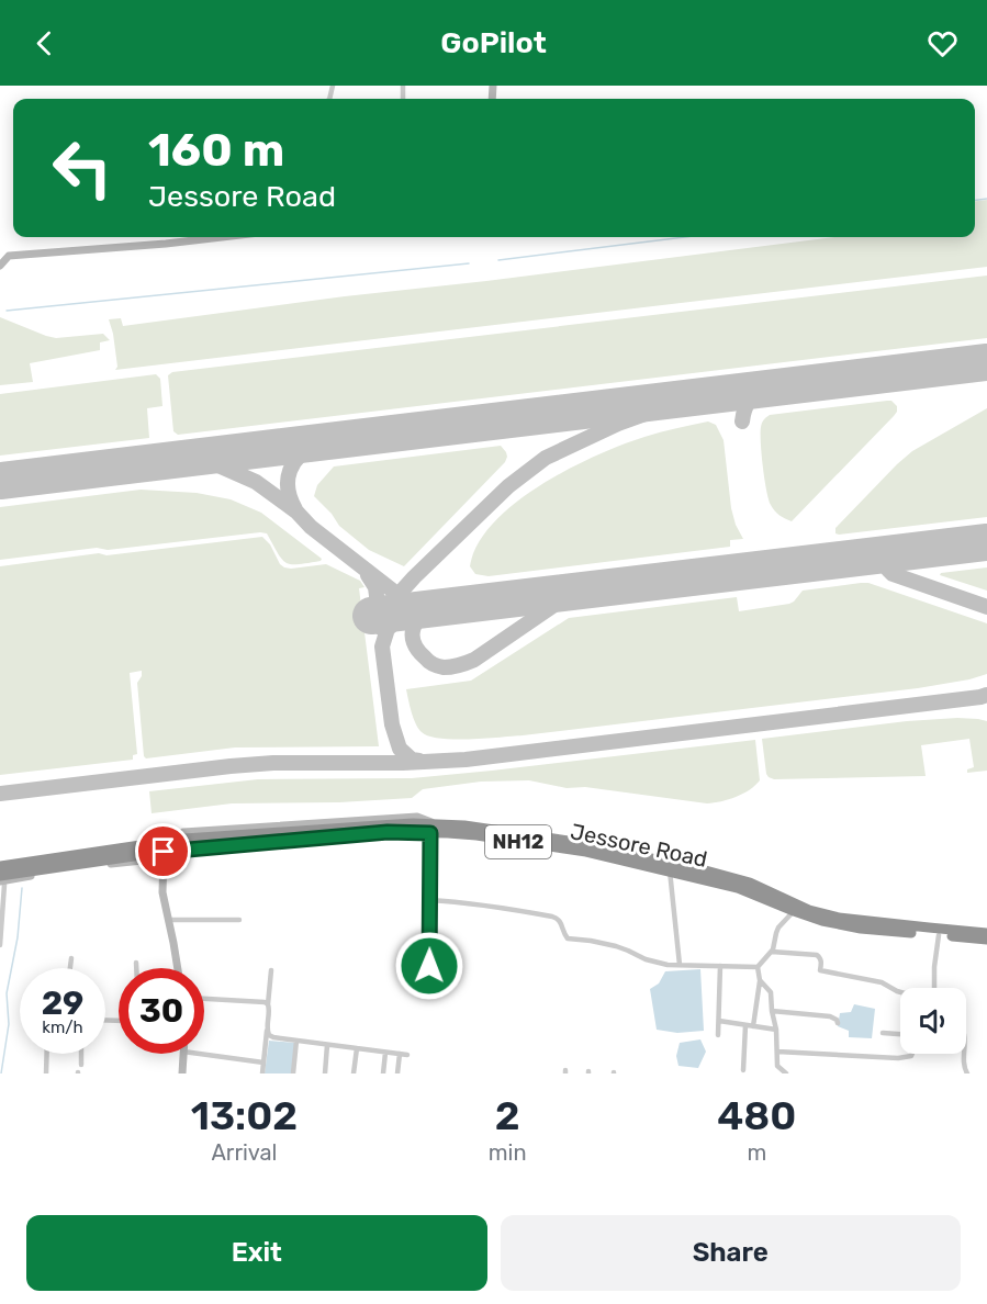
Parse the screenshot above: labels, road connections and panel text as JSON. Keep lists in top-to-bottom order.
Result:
{
  "streets": {
    "highway": ["NH12", "Jessore Road"]
  },
  "crossings": [
    ["NH12", "Jessore Road"]
  ],
  "page": {
    "header": "GoPilot",
    "turn": ["160 m", "Jessore Road"],
    "speed": "29 km/h",
    "limit": "30",
    "eta": [
      "13:02",
      "Arrival",
      "2",
      "min",
      "480",
      "m"
    ],
    "buttons": ["Exit", "Share"]
  }
}
